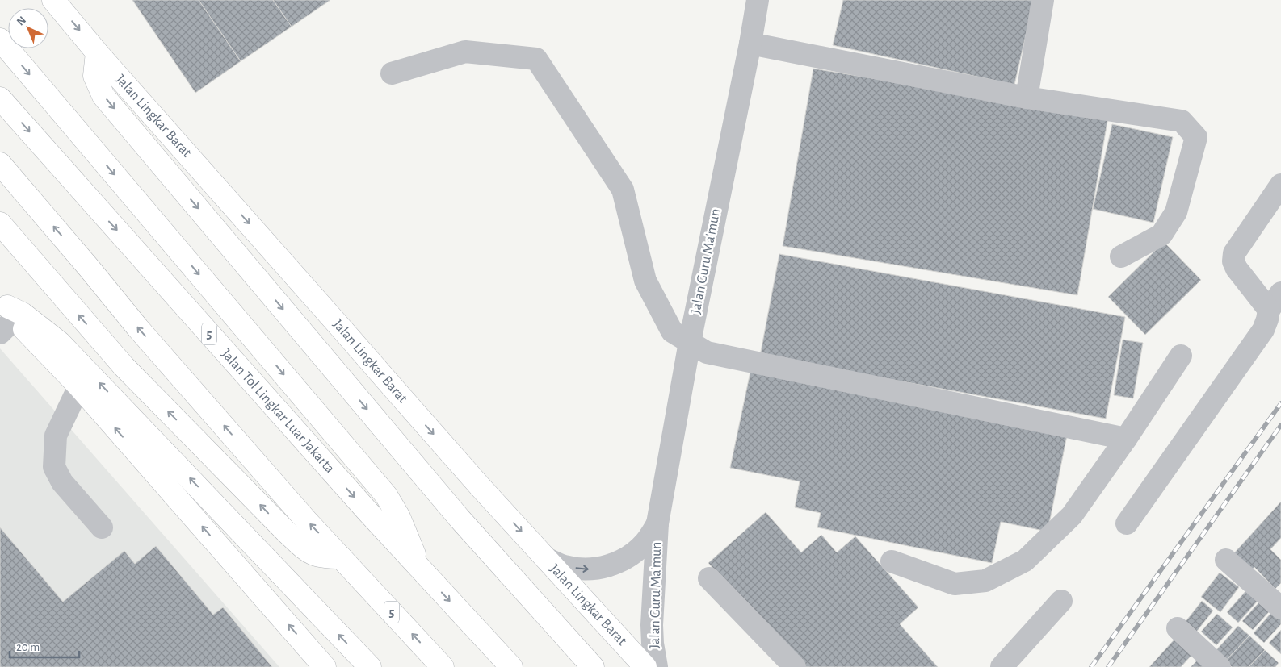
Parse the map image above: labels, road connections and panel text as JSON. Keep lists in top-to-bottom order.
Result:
{
  "streets": {
    "main road": ["Jalan Lingkar Barat", "5", "Jalan Tol Lingkar Luar Jakarta"],
    "street": ["Jalan Guru Ma'mun"]
  },
  "crossings": [
    ["Jalan Lingkar Barat", "Jalan Guru Ma'mun"]
  ],
  "scale_bar": "20 m",
  "north": "top left"
}
